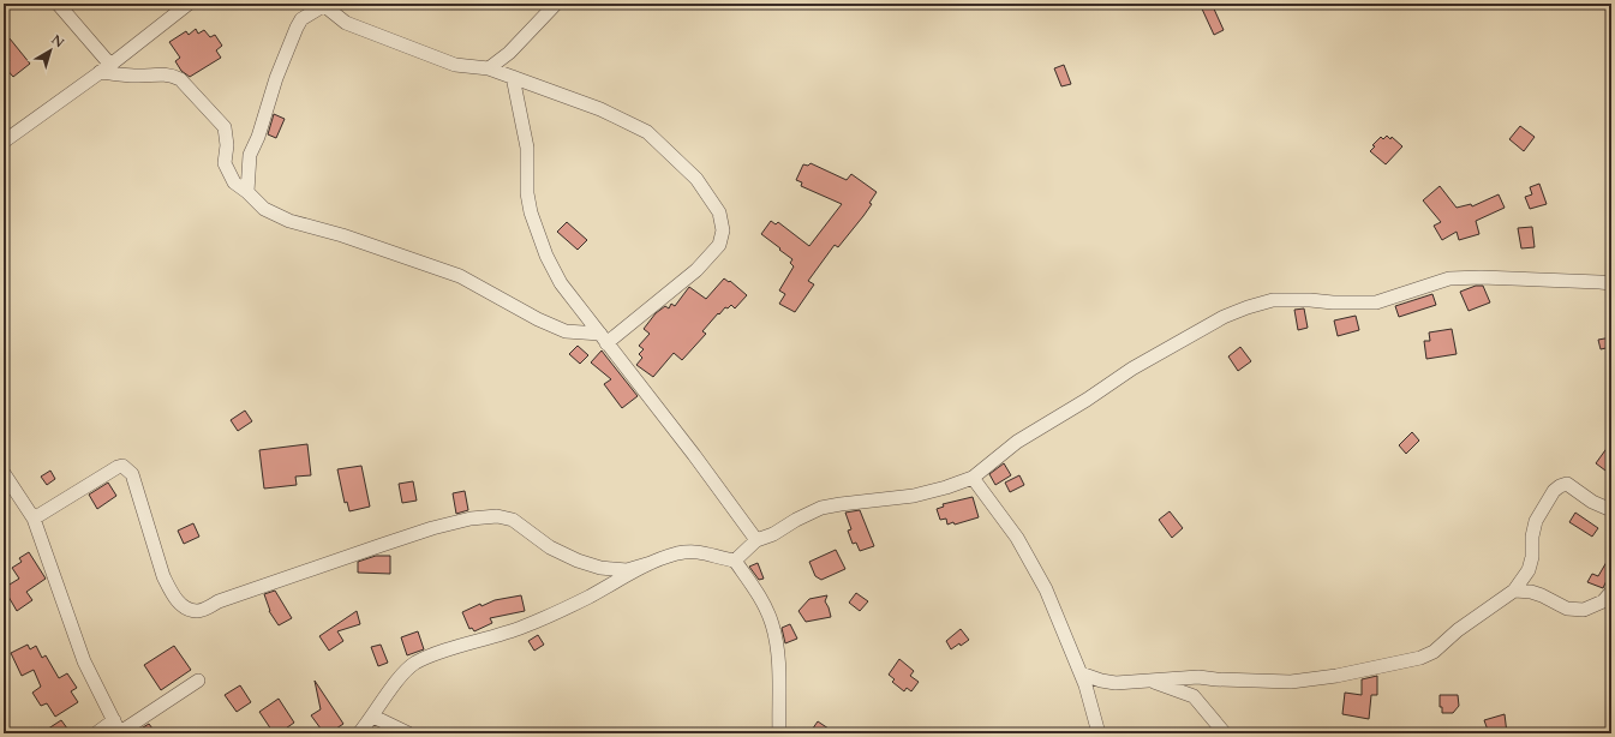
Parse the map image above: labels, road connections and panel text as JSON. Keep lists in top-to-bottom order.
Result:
{
  "north": "top right"
}
